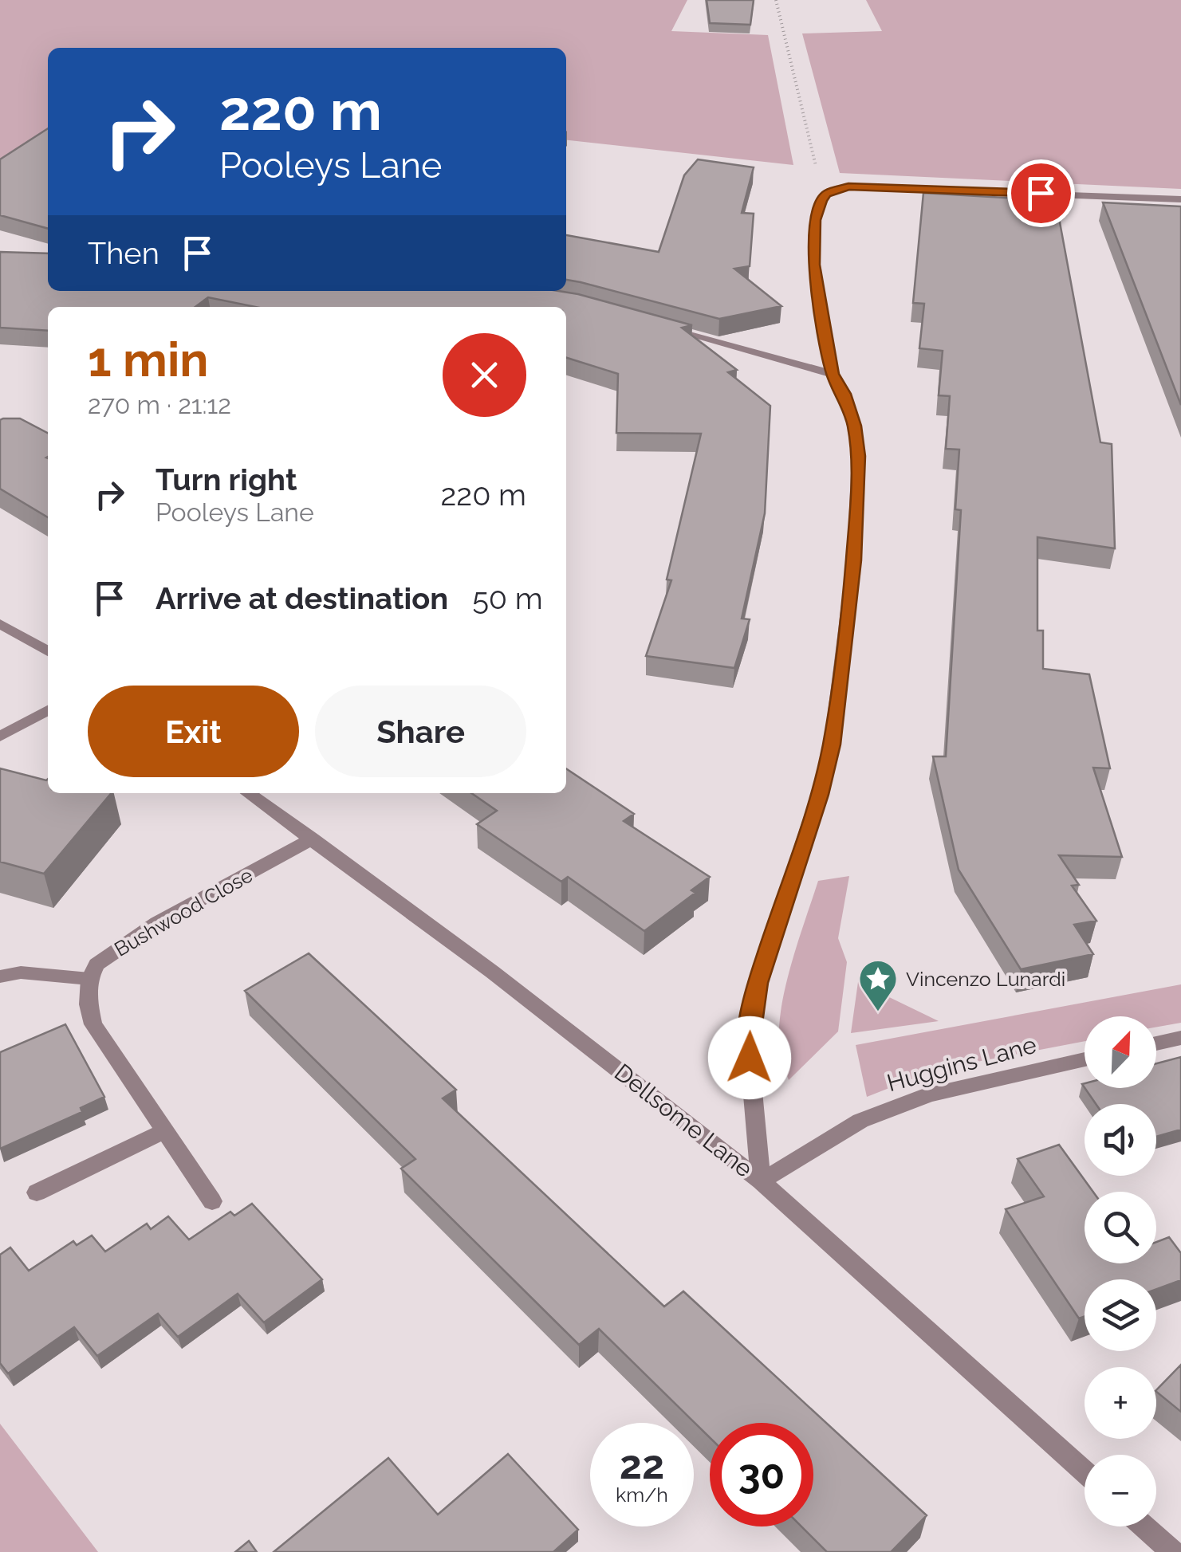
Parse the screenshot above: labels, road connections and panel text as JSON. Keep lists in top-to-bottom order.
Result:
{
  "streets": {
    "street": ["Bushwood Close", "Huggins Lane", "Dellsome Lane"]
  },
  "crossings": [
    ["Bushwood Close", "Dellsome Lane"],
    ["Huggins Lane", "Dellsome Lane"]
  ],
  "places": {
    "place": ["Vincenzo Lunardi"]
  },
  "north": "top right",
  "page": {
    "turn": ["220 m", "Pooleys Lane"],
    "then": "Then",
    "heading": ["1 min", "270 m · 21:12"],
    "list": [
      {
        "name": "Turn right",
        "note": "Pooleys Lane",
        "value": "220 m"
      },
      {
        "name": "Arrive at destination",
        "value": "50 m"
      }
    ],
    "buttons": ["Exit", "Share"],
    "map_buttons": ["+", "−"],
    "speed": "22 km/h",
    "limit": "30"
  }
}
